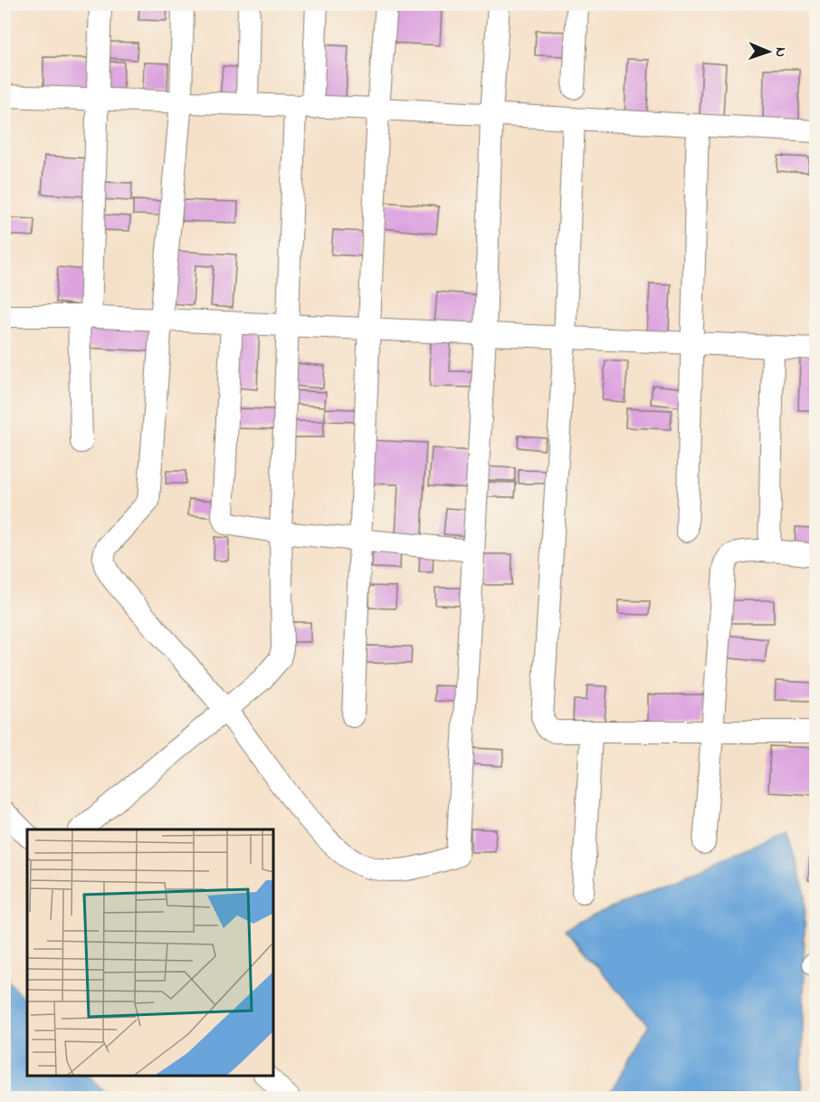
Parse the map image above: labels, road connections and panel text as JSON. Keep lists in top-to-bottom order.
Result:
{
  "north": "right"
}
